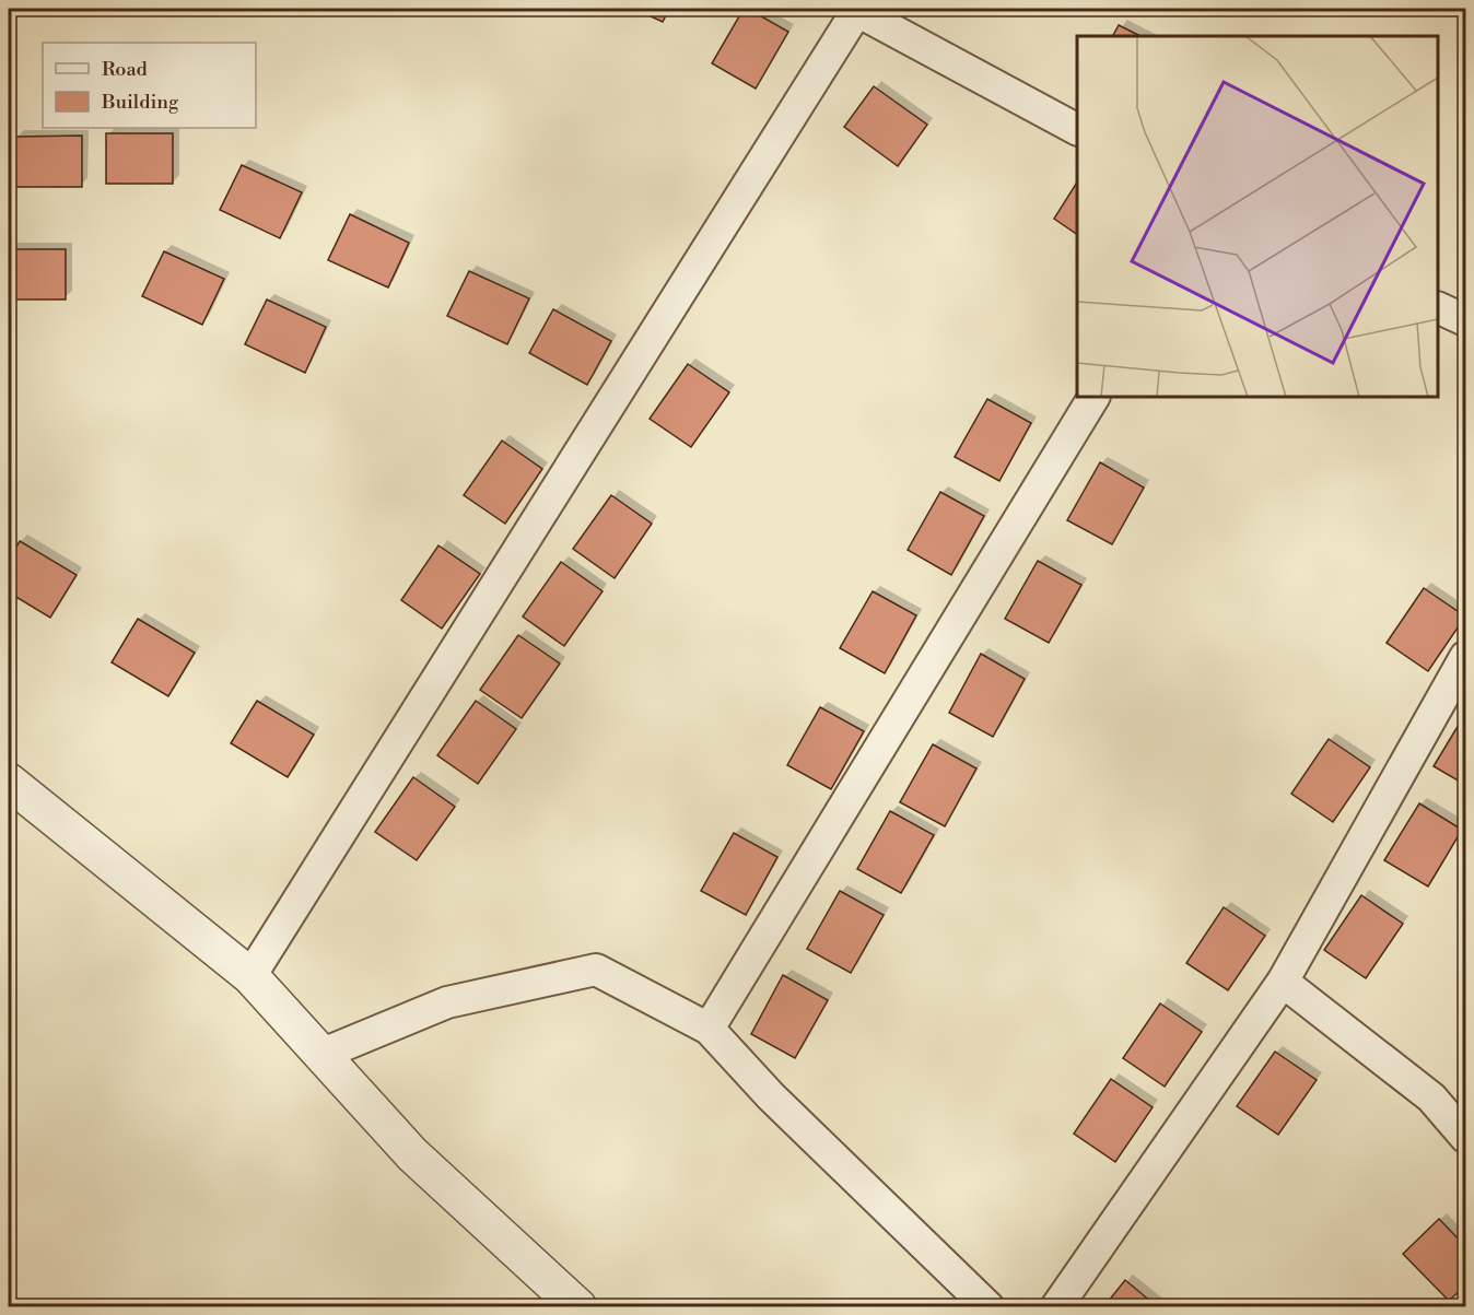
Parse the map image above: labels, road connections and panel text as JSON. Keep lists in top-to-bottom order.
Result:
{
  "legend": ["Road", "Building"]
}
